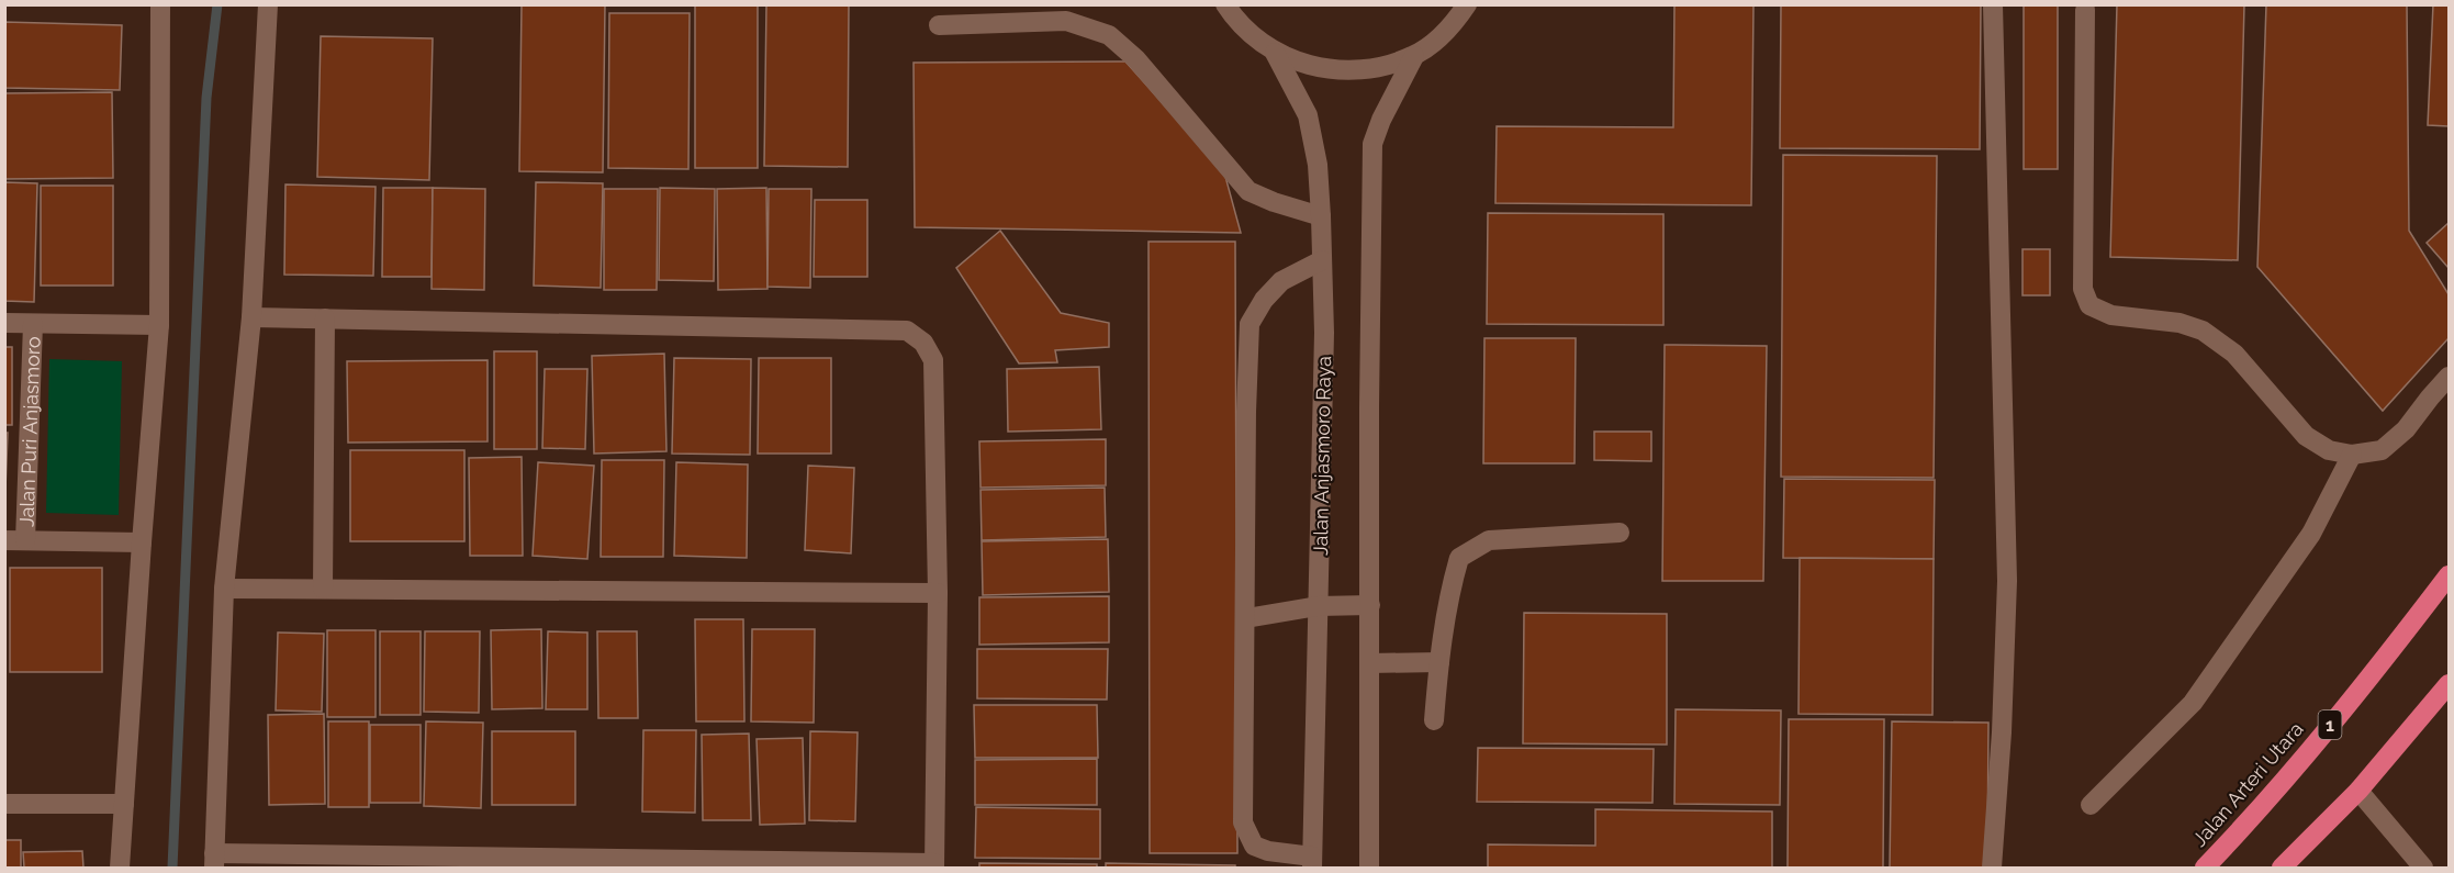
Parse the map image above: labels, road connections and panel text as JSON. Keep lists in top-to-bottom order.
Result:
{
  "streets": {
    "highway": ["1", "Jalan Arteri Utara"],
    "street": ["Jalan Puri Anjasmoro", "Jalan Anjasmoro Raya"]
  }
}
